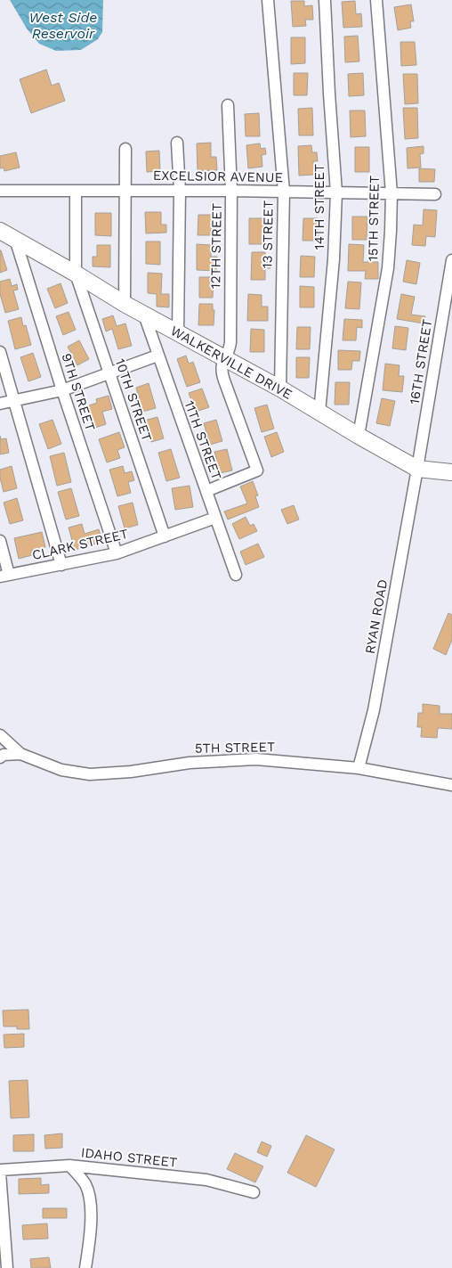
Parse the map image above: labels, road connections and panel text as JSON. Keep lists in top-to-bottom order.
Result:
{
  "streets": {
    "street": [
      "EXCELSIOR AVENUE",
      "14TH STREET",
      "15TH STREET",
      "13 STREET",
      "12TH STREET",
      "16TH STREET",
      "WALKERVILLE DRIVE",
      "9TH STREET",
      "10TH STREET",
      "11TH STREET",
      "CLARK STREET",
      "RYAN ROAD",
      "5TH STREET",
      "IDAHO STREET"
    ]
  },
  "crossings": [
    ["EXCELSIOR AVENUE", "14TH STREET"],
    ["EXCELSIOR AVENUE", "15TH STREET"],
    ["EXCELSIOR AVENUE", "13 STREET"],
    ["EXCELSIOR AVENUE", "12TH STREET"],
    ["EXCELSIOR AVENUE", "10TH STREET"],
    ["14TH STREET", "WALKERVILLE DRIVE"],
    ["15TH STREET", "WALKERVILLE DRIVE"],
    ["13 STREET", "WALKERVILLE DRIVE"],
    ["12TH STREET", "WALKERVILLE DRIVE"],
    ["16TH STREET", "WALKERVILLE DRIVE"],
    ["16TH STREET", "RYAN ROAD"],
    ["WALKERVILLE DRIVE", "9TH STREET"],
    ["WALKERVILLE DRIVE", "10TH STREET"],
    ["WALKERVILLE DRIVE", "11TH STREET"],
    ["WALKERVILLE DRIVE", "RYAN ROAD"],
    ["9TH STREET", "CLARK STREET"],
    ["10TH STREET", "CLARK STREET"],
    ["11TH STREET", "CLARK STREET"],
    ["RYAN ROAD", "5TH STREET"]
  ],
  "water": ["West Side Reservoir"]
}
